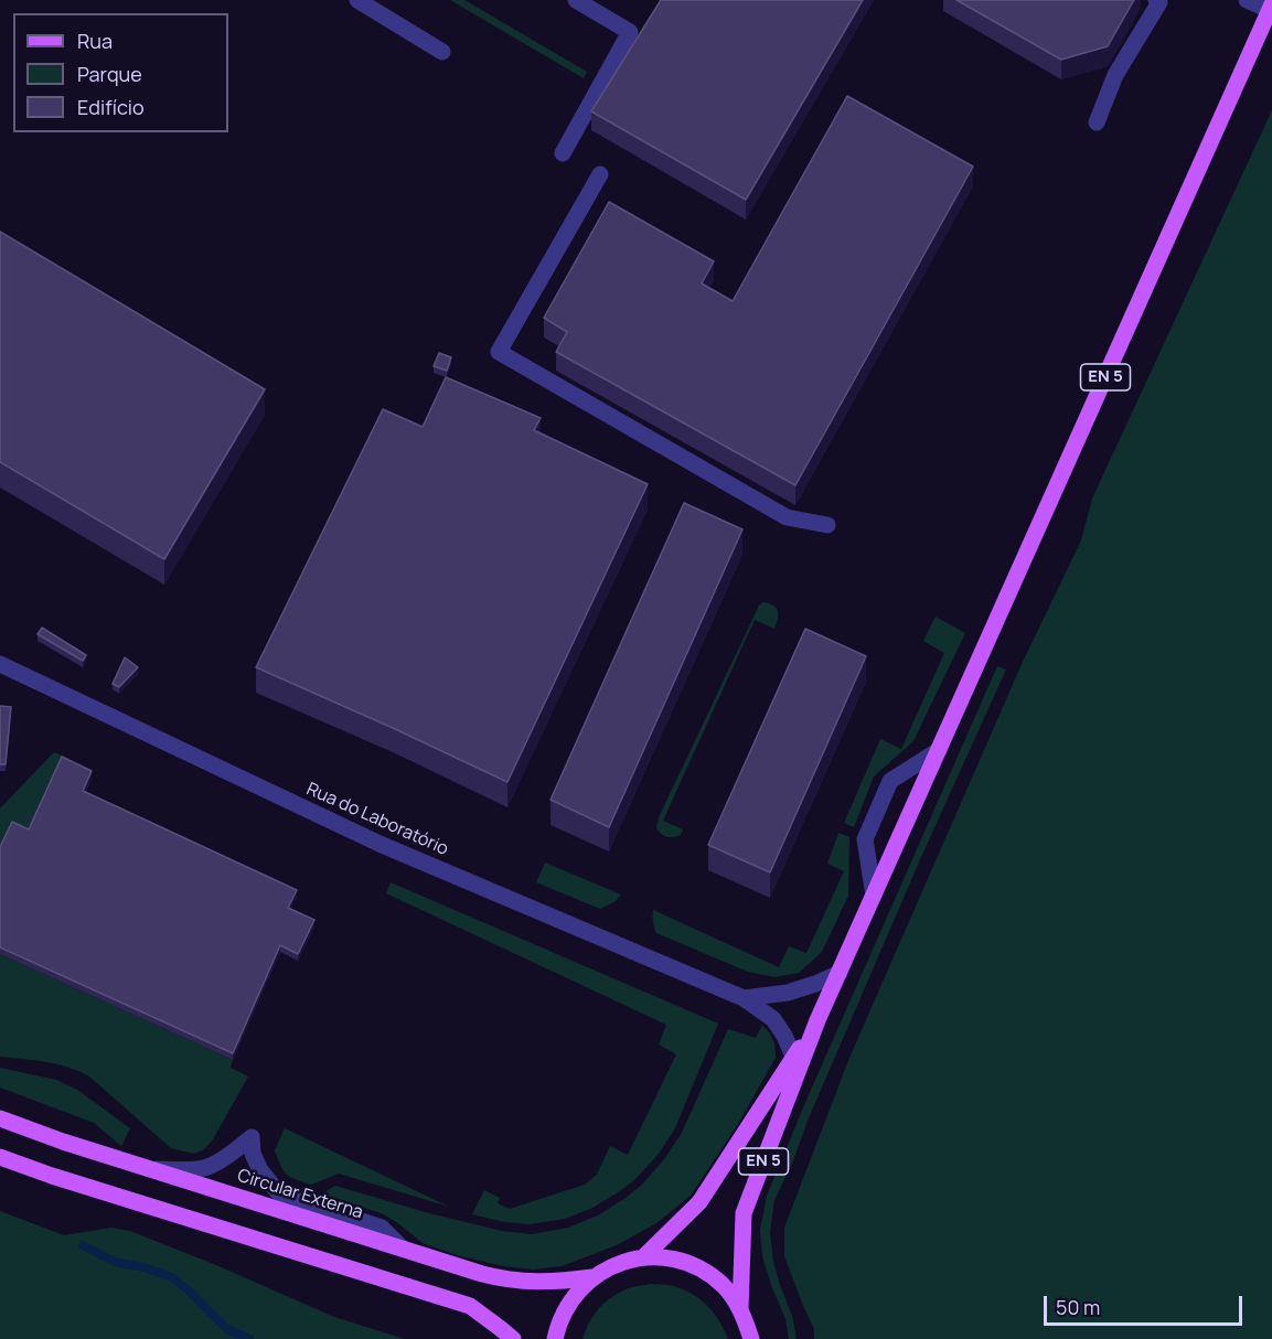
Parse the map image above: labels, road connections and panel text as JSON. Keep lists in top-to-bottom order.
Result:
{
  "streets": {
    "main road": ["EN 5", "Circular Externa"],
    "street": ["Rua do Laboratório"]
  },
  "crossings": [
    ["EN 5", "Rua do Laboratório"]
  ],
  "legend": ["Rua", "Parque", "Edifício"],
  "scale_bar": "50 m"
}
